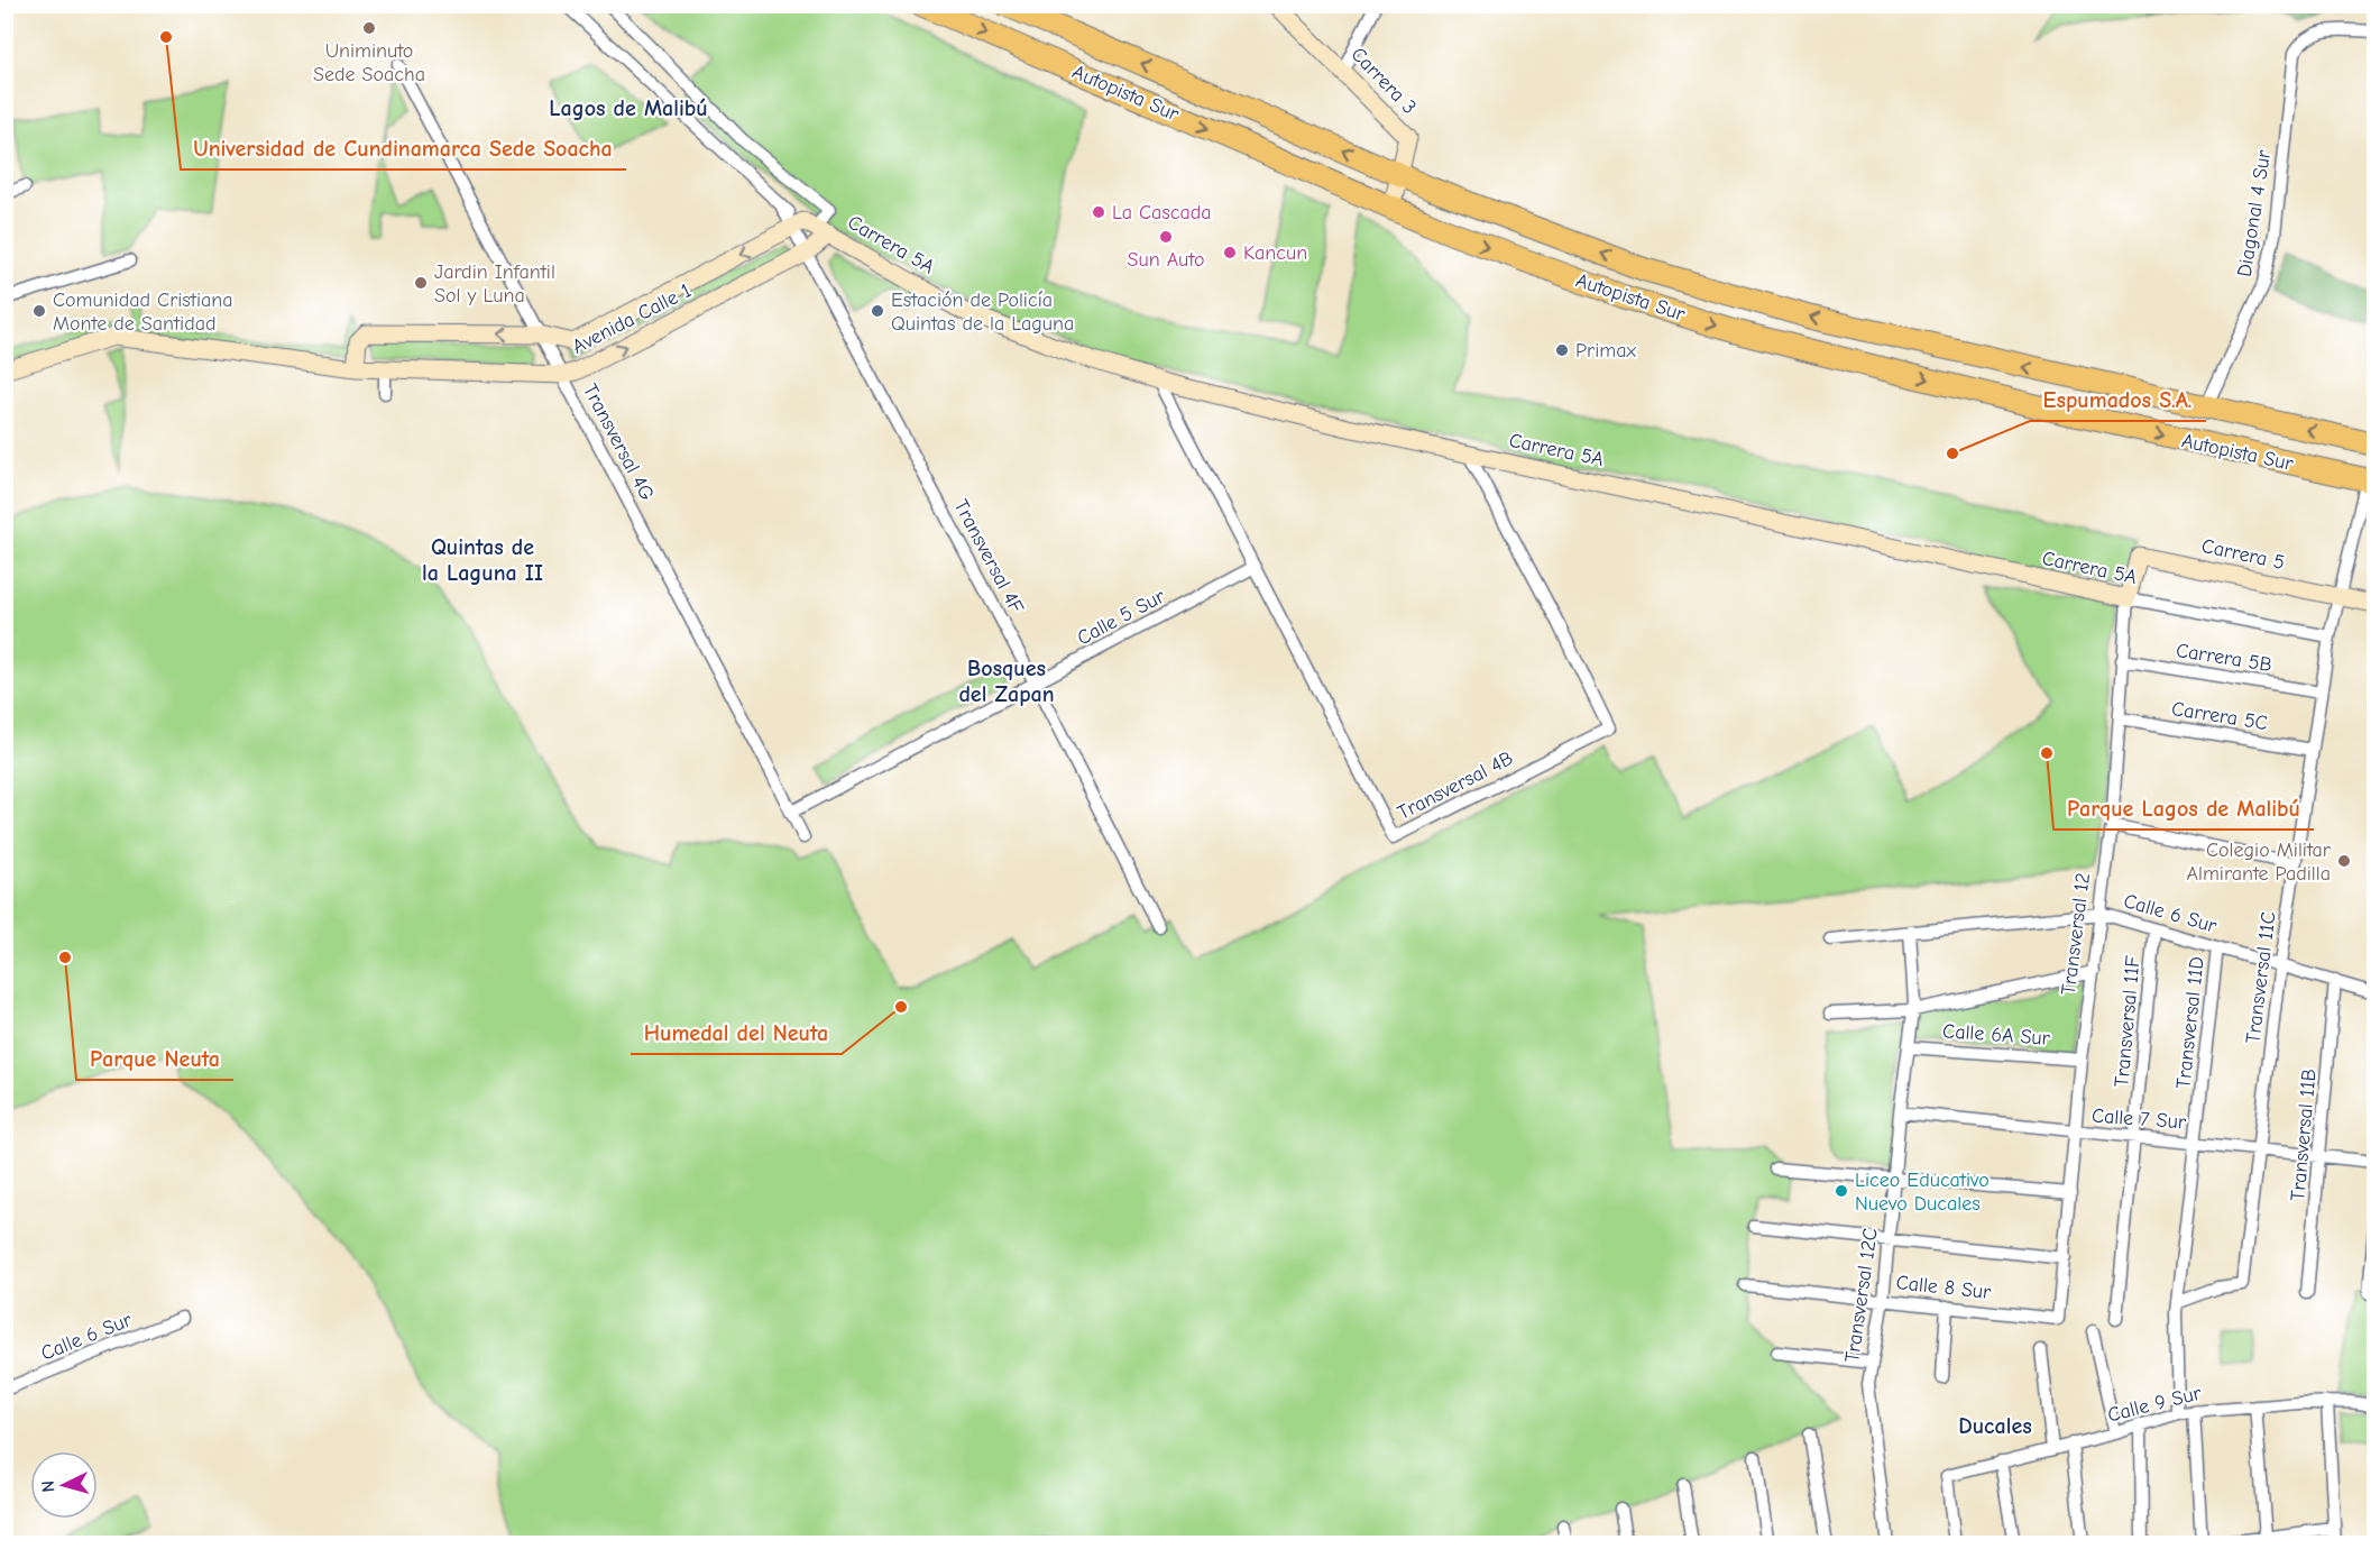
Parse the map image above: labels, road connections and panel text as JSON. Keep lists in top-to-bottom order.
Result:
{
  "streets": {
    "highway": ["Autopista Sur"],
    "main road": [
      "Carrera 3",
      "Carrera 5A",
      "Avenida Calle 1",
      "Carrera 5",
      "Transversal 12"
    ],
    "street": [
      "Diagonal 4 Sur",
      "Transversal 4G",
      "Transversal 4F",
      "Calle 5 Sur",
      "Carrera 5B",
      "Carrera 5C",
      "Transversal 4B",
      "Calle 6 Sur",
      "Transversal 11C",
      "Transversal 11F",
      "Transversal 11D",
      "Calle 6A Sur",
      "Calle 7 Sur",
      "Transversal 11B",
      "Calle 8 Sur",
      "Transversal 12C",
      "Calle 9 Sur"
    ]
  },
  "crossings": [
    ["Carrera 3", "Autopista Sur"],
    ["Autopista Sur", "Diagonal 4 Sur"],
    ["Autopista Sur", "Transversal 11C"],
    ["Carrera 5A", "Avenida Calle 1"],
    ["Carrera 5A", "Transversal 4F"],
    ["Carrera 5A", "Transversal 4B"],
    ["Carrera 5A", "Transversal 12"],
    ["Carrera 5A", "Transversal 11C"],
    ["Avenida Calle 1", "Transversal 4G"],
    ["Avenida Calle 1", "Transversal 4F"],
    ["Transversal 4G", "Calle 5 Sur"],
    ["Carrera 5", "Transversal 12"],
    ["Carrera 5", "Transversal 11C"],
    ["Transversal 4F", "Calle 5 Sur"],
    ["Calle 5 Sur", "Transversal 4B"],
    ["Carrera 5B", "Transversal 12"],
    ["Carrera 5B", "Transversal 11C"],
    ["Carrera 5C", "Transversal 12"],
    ["Carrera 5C", "Transversal 11C"],
    ["Calle 6 Sur", "Transversal 12"],
    ["Calle 6 Sur", "Transversal 11C"],
    ["Calle 6 Sur", "Transversal 11F"],
    ["Calle 6 Sur", "Transversal 11D"],
    ["Calle 6 Sur", "Transversal 11B"],
    ["Calle 6 Sur", "Transversal 12C"],
    ["Transversal 12", "Calle 6A Sur"],
    ["Transversal 12", "Calle 7 Sur"],
    ["Transversal 12", "Calle 8 Sur"],
    ["Transversal 11C", "Transversal 11D"],
    ["Transversal 11C", "Calle 7 Sur"],
    ["Transversal 11F", "Calle 7 Sur"],
    ["Transversal 11D", "Calle 7 Sur"],
    ["Transversal 11D", "Calle 9 Sur"],
    ["Calle 6A Sur", "Transversal 12C"],
    ["Calle 7 Sur", "Transversal 11B"],
    ["Calle 7 Sur", "Transversal 12C"],
    ["Calle 8 Sur", "Transversal 12C"]
  ],
  "districts": [
    "Lagos de Malibú",
    "Quintas de la Laguna II",
    "Bosques del Zapan",
    "Ducales"
  ],
  "places": [
    "Uniminuto Sede Soacha",
    "Universidad de Cundinamarca Sede Soacha",
    "La Cascada",
    "Sun Auto",
    "Kancun",
    "Jardin Infantil Sol y Luna",
    "Comunidad Cristiana Monte de Santidad",
    "Estación de Policía Quintas de la Laguna",
    "Primax",
    "Espumados S.A.",
    "Parque Lagos de Malibú",
    "Colegio Militar Almirante Padilla",
    "Parque Neuta",
    "Humedal del Neuta",
    "Liceo Educativo Nuevo Ducales"
  ],
  "north": "left"
}
